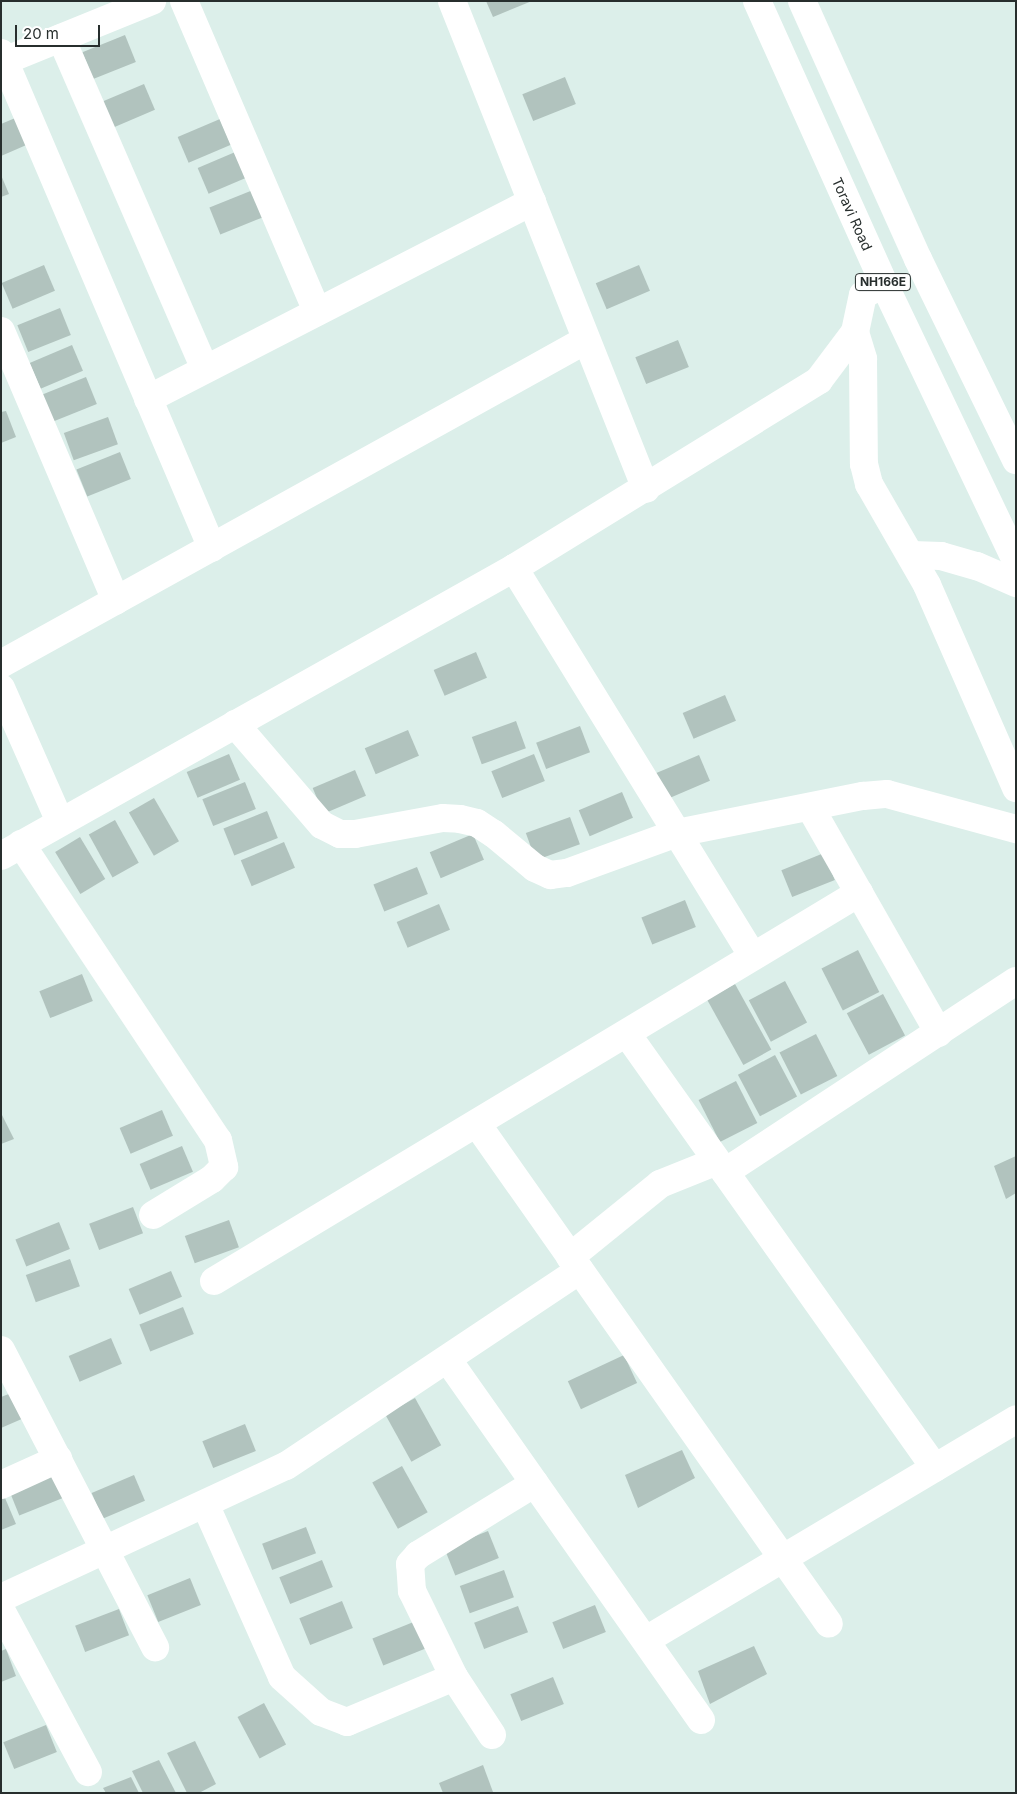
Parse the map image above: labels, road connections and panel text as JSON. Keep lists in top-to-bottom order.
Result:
{
  "streets": {
    "main road": ["Toravi Road", "NH166E"]
  },
  "scale_bar": "20 m"
}
